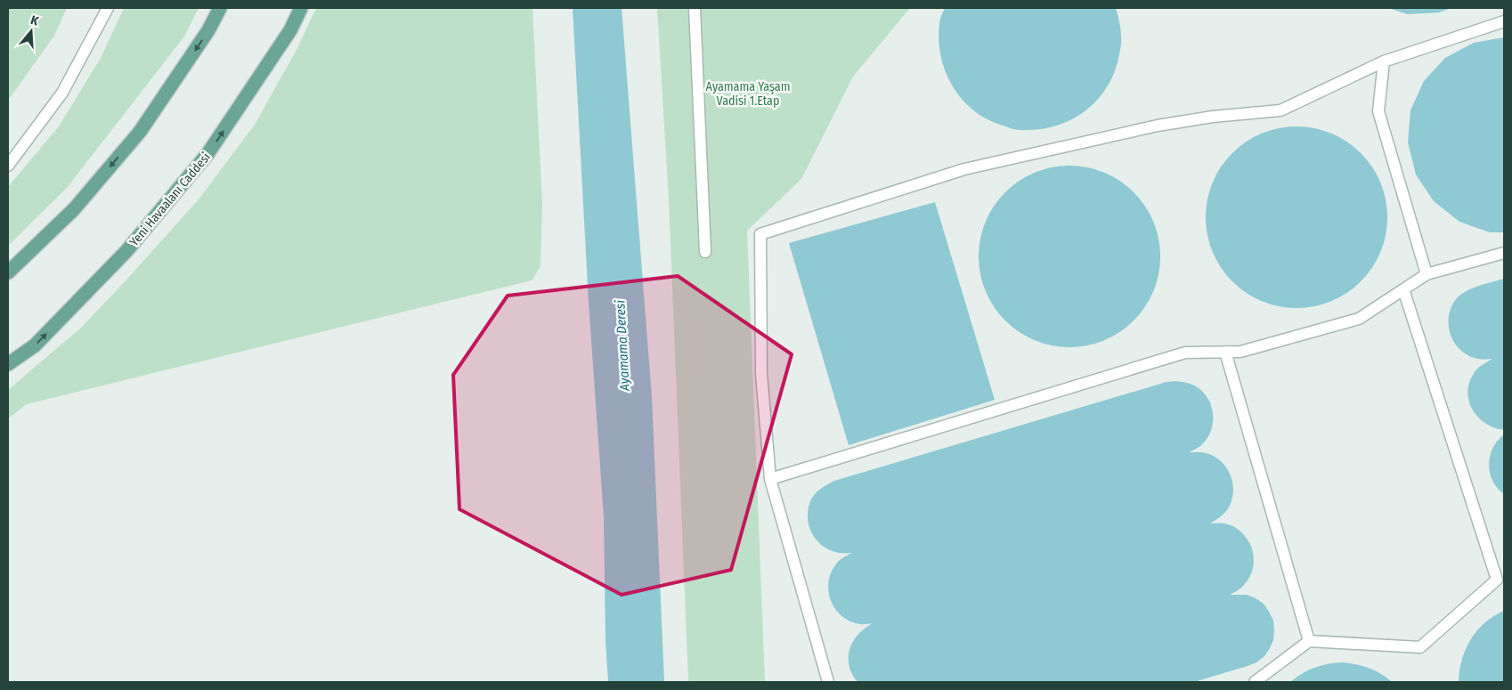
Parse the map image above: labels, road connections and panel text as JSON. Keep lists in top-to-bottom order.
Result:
{
  "streets": {
    "main road": ["Yeni Havaalanı Caddesi"]
  },
  "water": ["Ayamama Deresi"],
  "parks": ["Ayamama Yaşam Vadisi 1.Etap"],
  "north": "top"
}
